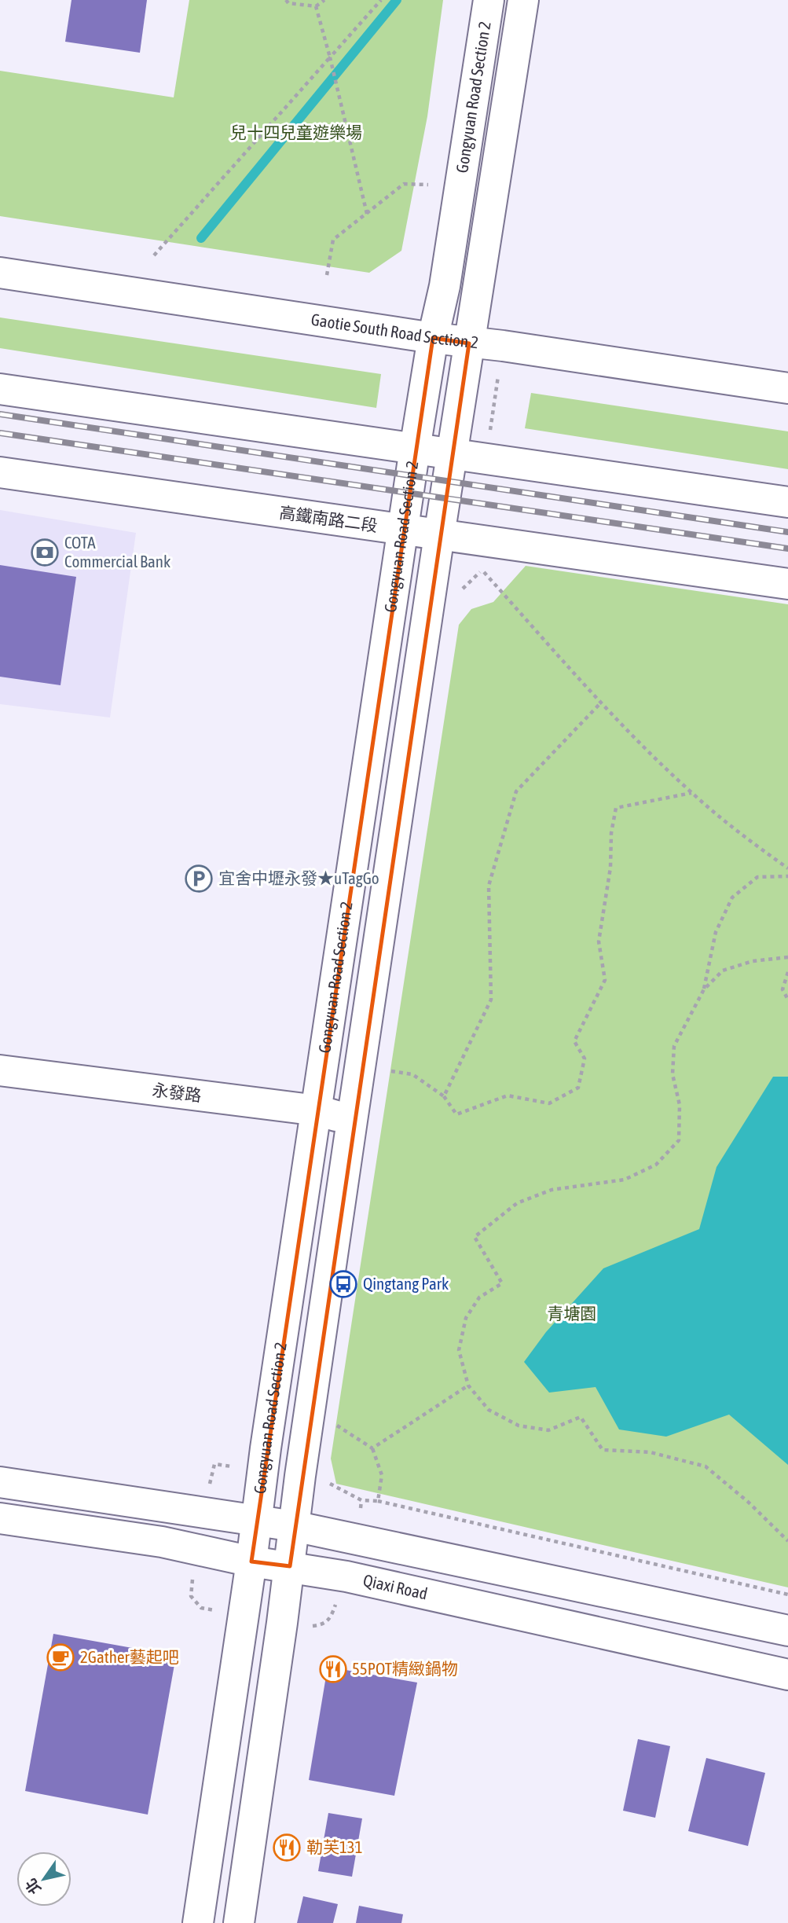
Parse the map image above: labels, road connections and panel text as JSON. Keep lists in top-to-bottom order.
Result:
{
  "streets": {
    "street": [
      "Gongyuan Road Section 2",
      "Gaotie South Road Section 2",
      "高鐵南路二段",
      "永發路",
      "Qiaxi Road"
    ]
  },
  "crossings": [
    ["Gongyuan Road Section 2", "Gaotie South Road Section 2"],
    ["Gongyuan Road Section 2", "高鐵南路二段"],
    ["Gongyuan Road Section 2", "永發路"],
    ["Gongyuan Road Section 2", "Qiaxi Road"]
  ],
  "parks": ["兒十四兒童遊樂場", "青塘園"],
  "places": {
    "bank": ["COTA Commercial Bank"],
    "parking": ["宜舍中壢永發★uTagGo"],
    "bus stop": ["Qingtang Park"],
    "cafe": ["2Gather藝起吧"],
    "restaurant": ["55POT精緻鍋物", "勒芙131"]
  },
  "north": "bottom left"
}
